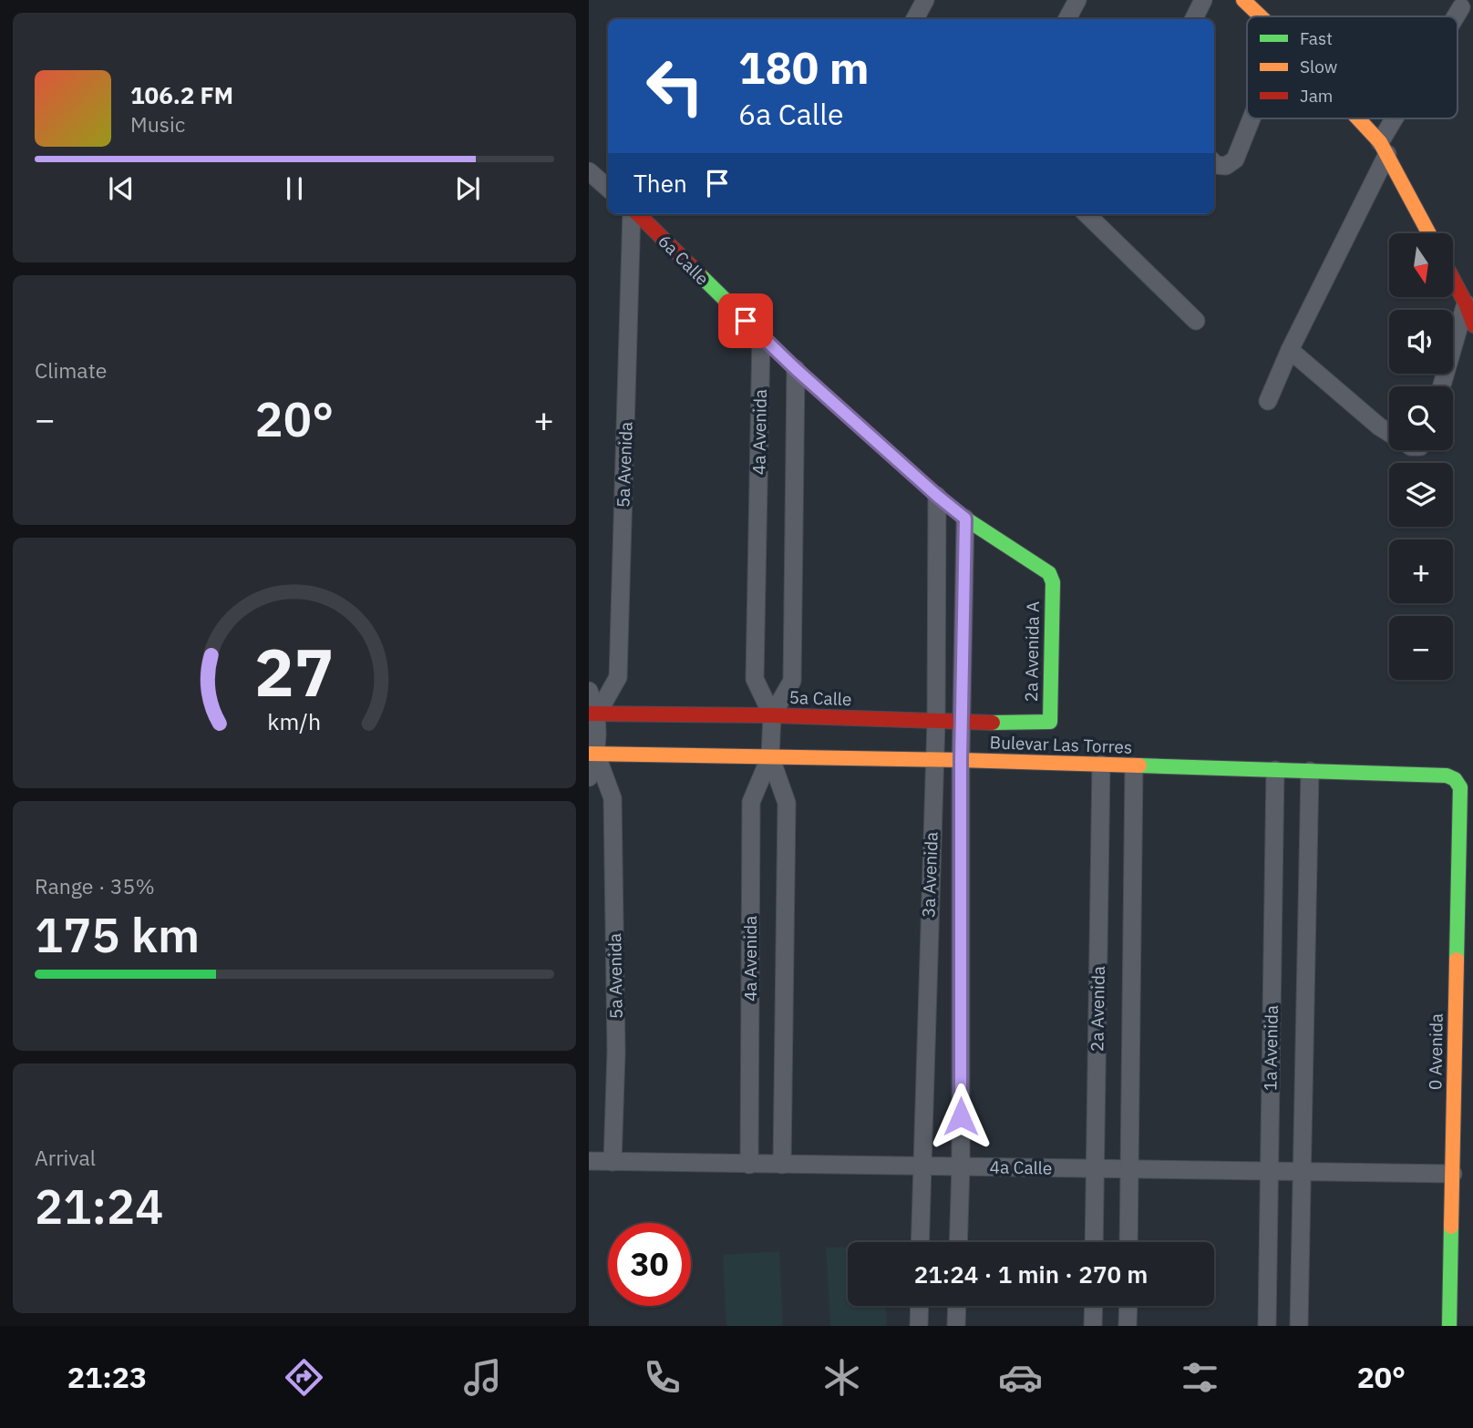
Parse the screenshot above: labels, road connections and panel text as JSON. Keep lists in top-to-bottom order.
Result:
{
  "streets": {
    "street": [
      "6a Calle",
      "4a Avenida",
      "5a Avenida",
      "2a Avenida A",
      "5a Calle",
      "Bulevar Las Torres",
      "3a Avenida",
      "2a Avenida",
      "1a Avenida",
      "0 Avenida",
      "4a Calle"
    ]
  },
  "crossings": [
    ["6a Calle", "4a Avenida"],
    ["6a Calle", "2a Avenida A"],
    ["6a Calle", "3a Avenida"],
    ["4a Avenida", "5a Calle"],
    ["4a Avenida", "Bulevar Las Torres"],
    ["4a Avenida", "4a Calle"],
    ["5a Avenida", "5a Calle"],
    ["5a Avenida", "Bulevar Las Torres"],
    ["5a Avenida", "4a Calle"],
    ["2a Avenida A", "5a Calle"],
    ["5a Calle", "3a Avenida"],
    ["Bulevar Las Torres", "3a Avenida"],
    ["Bulevar Las Torres", "2a Avenida"],
    ["Bulevar Las Torres", "1a Avenida"],
    ["Bulevar Las Torres", "0 Avenida"],
    ["3a Avenida", "4a Calle"],
    ["2a Avenida", "4a Calle"],
    ["1a Avenida", "4a Calle"],
    ["0 Avenida", "4a Calle"]
  ],
  "legend": ["Fast", "Slow", "Jam"],
  "north": "bottom",
  "page": {
    "turn": ["180 m", "6a Calle"],
    "song": ["106.2 FM", "Music"],
    "then": "Then",
    "map_buttons": ["+", "−"],
    "tile": [
      "Climate",
      ["Range · 35%", "175 km"],
      ["Arrival", "21:24"]
    ],
    "heat": ["−", "20°", "+"],
    "limit": "30",
    "trip": "21:24 · 1 min · 270 m",
    "tabs": ["21:23", "20°"],
    "gauge": ["27", "km/h"]
  }
}
